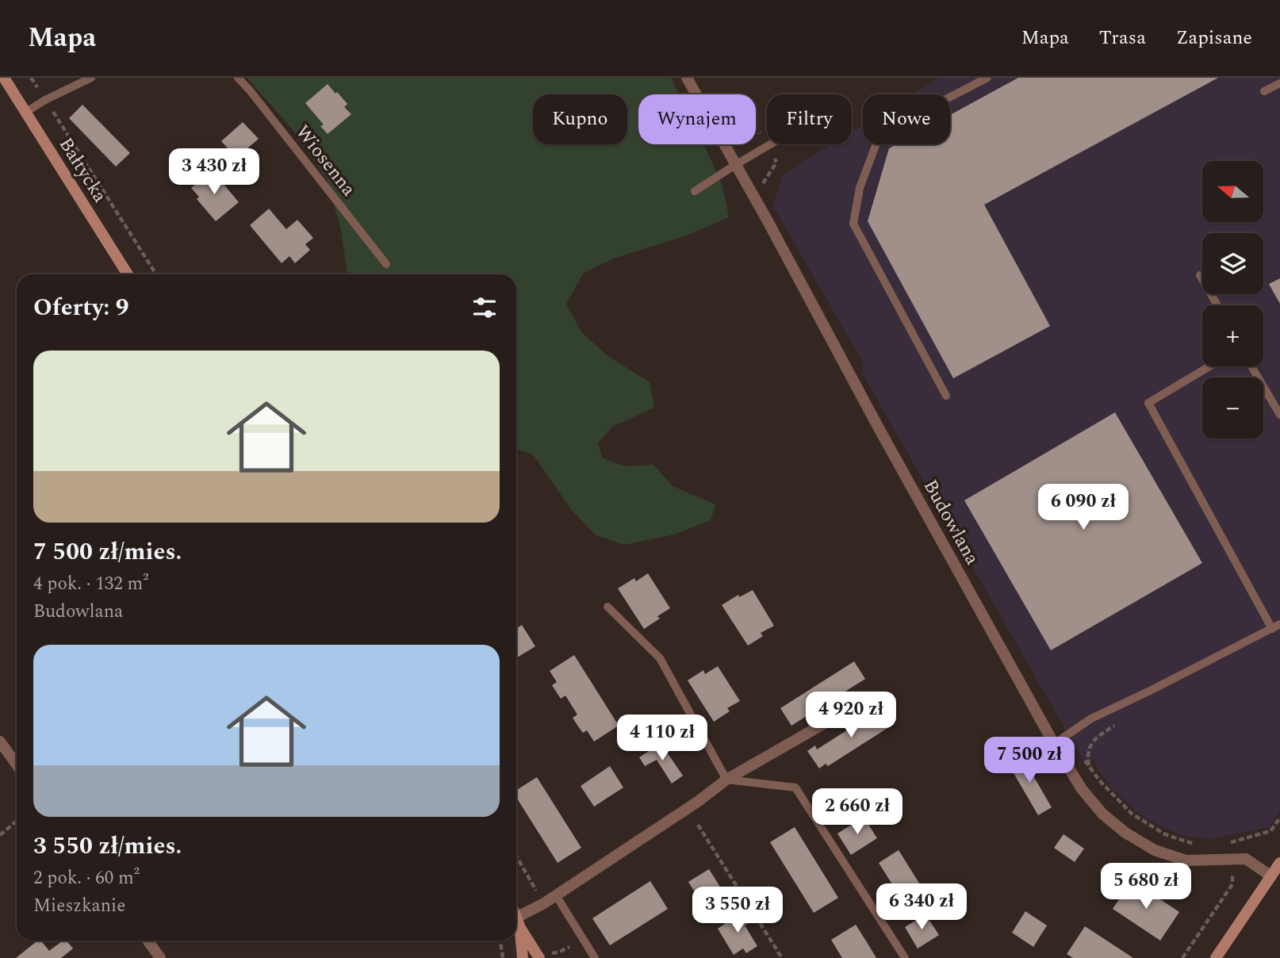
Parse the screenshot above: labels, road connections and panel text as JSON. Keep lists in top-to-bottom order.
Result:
{
  "streets": {
    "main road": ["Bałtycka"],
    "street": ["Budowlana"],
    "lane": ["Wiosenna"]
  },
  "north": "left",
  "page": {
    "header": "Mapa",
    "nav": ["Mapa", "Trasa", "Zapisane"],
    "chip": [
      "Kupno",
      "Wynajem",
      "Filtry",
      "Nowe"
    ],
    "price": [
      "3 430 zł",
      "6 090 zł",
      "4 920 zł",
      "4 110 zł",
      "7 500 zł",
      "2 660 zł",
      "5 680 zł",
      "6 340 zł",
      "3 550 zł"
    ],
    "map_buttons": ["+", "−"],
    "heading": "Oferty: 9",
    "list": [
      {
        "name": "7 500 zł/mies.",
        "note": "4 pok. · 132 m² · Budowlana"
      },
      {
        "name": "3 550 zł/mies.",
        "note": "2 pok. · 60 m² · Mieszkanie"
      }
    ]
  }
}
